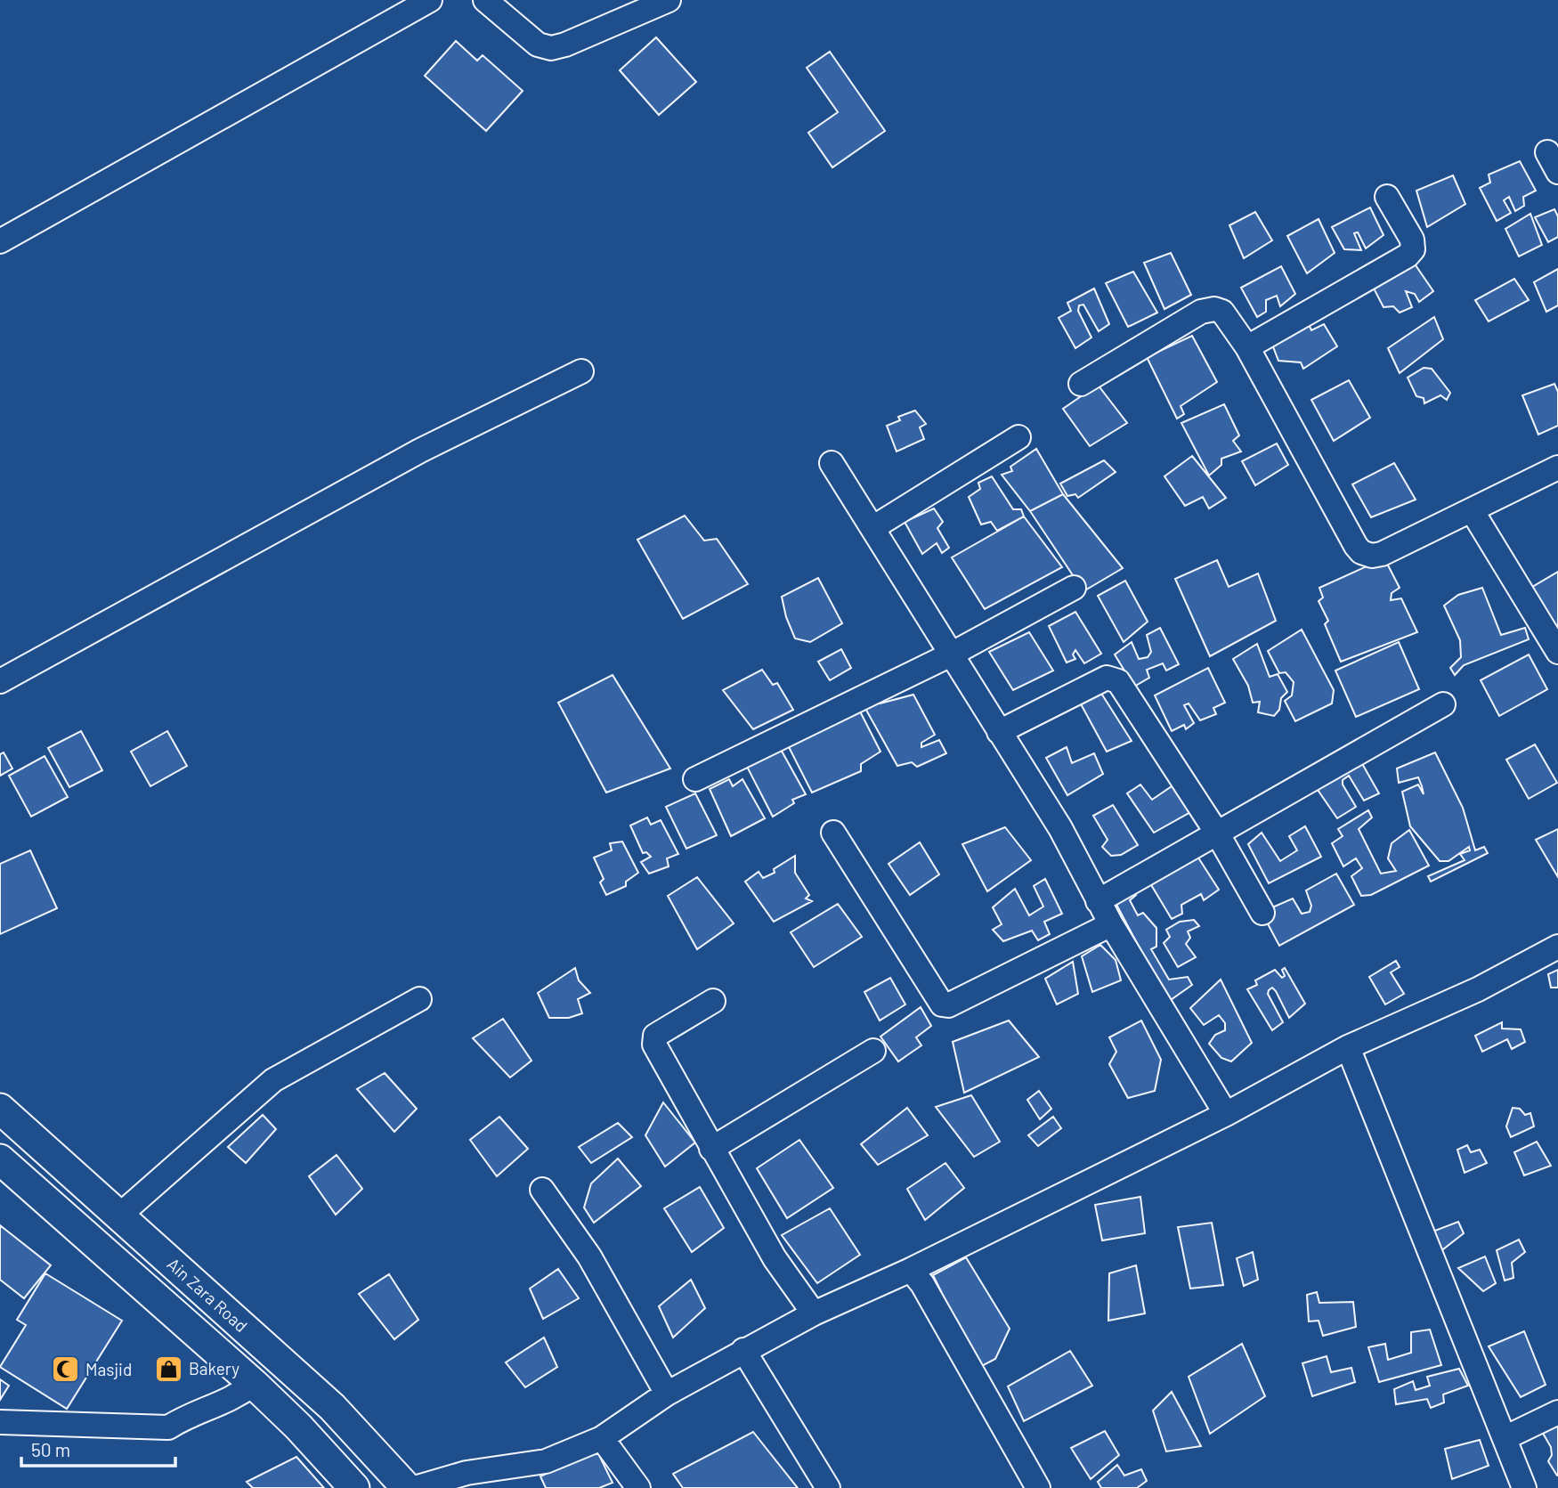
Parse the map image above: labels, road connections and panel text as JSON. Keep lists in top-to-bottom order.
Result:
{
  "streets": {
    "main road": ["Ain Zara Road"]
  },
  "places": {
    "shop": ["Bakery"],
    "mosque": ["Masjid"]
  },
  "scale_bar": "50 m"
}
